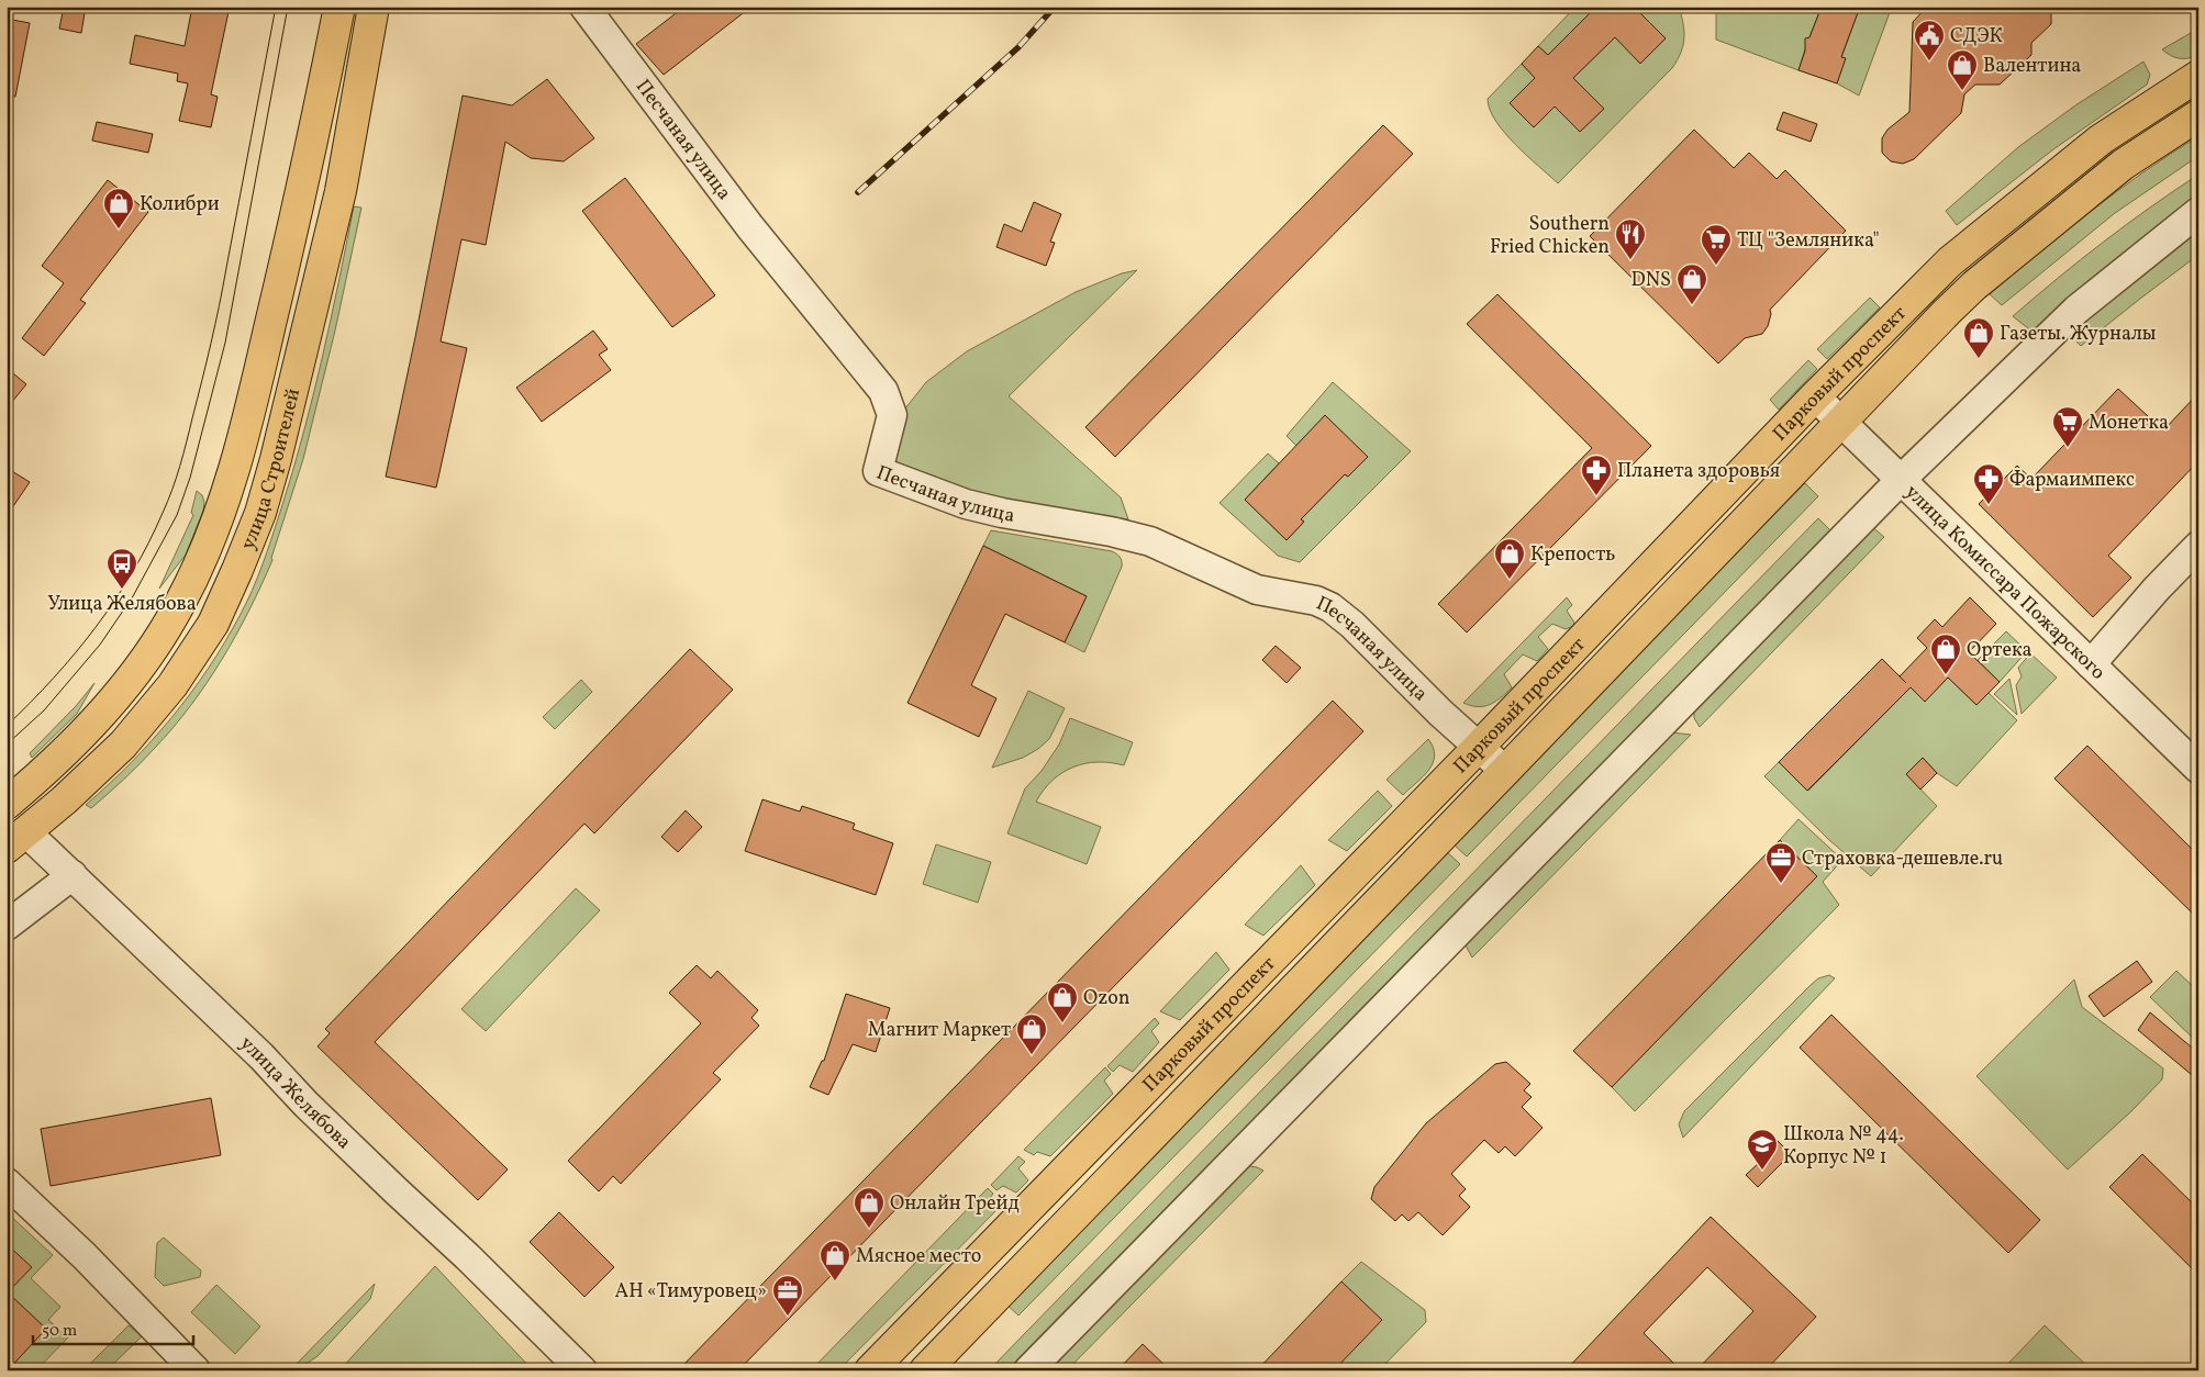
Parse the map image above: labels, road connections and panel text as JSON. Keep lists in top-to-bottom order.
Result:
{
  "streets": {
    "main road": ["Парковый проспект", "улица Строителей"],
    "street": ["Песчаная улица", "улица Комиссара Пожарского", "улица Желябова"]
  },
  "crossings": [
    ["Песчаная улица", "Парковый проспект"],
    ["Парковый проспект", "улица Комиссара Пожарского"],
    ["улица Строителей", "улица Желябова"]
  ],
  "places": {
    "public building": ["СДЭК"],
    "shop": [
      "Валентина",
      "Колибри",
      "DNS",
      "Газеты. Журналы",
      "Крепость",
      "Ортека",
      "Ozon",
      "Магнит Маркет",
      "Онлайн Трейд",
      "Мясное место"
    ],
    "restaurant": ["Southern Fried Chicken"],
    "supermarket": ["ТЦ \"Земляника\"", "Монетка"],
    "pharmacy": ["Планета здоровья", "Фармаимпекс"],
    "bus stop": ["Улица Желябова"],
    "office": ["Страховка-дешевле.ru", "АН «Тимуровец»"],
    "school or university": ["Школа № 44. Корпус № 1"]
  },
  "scale_bar": "50 m"
}
